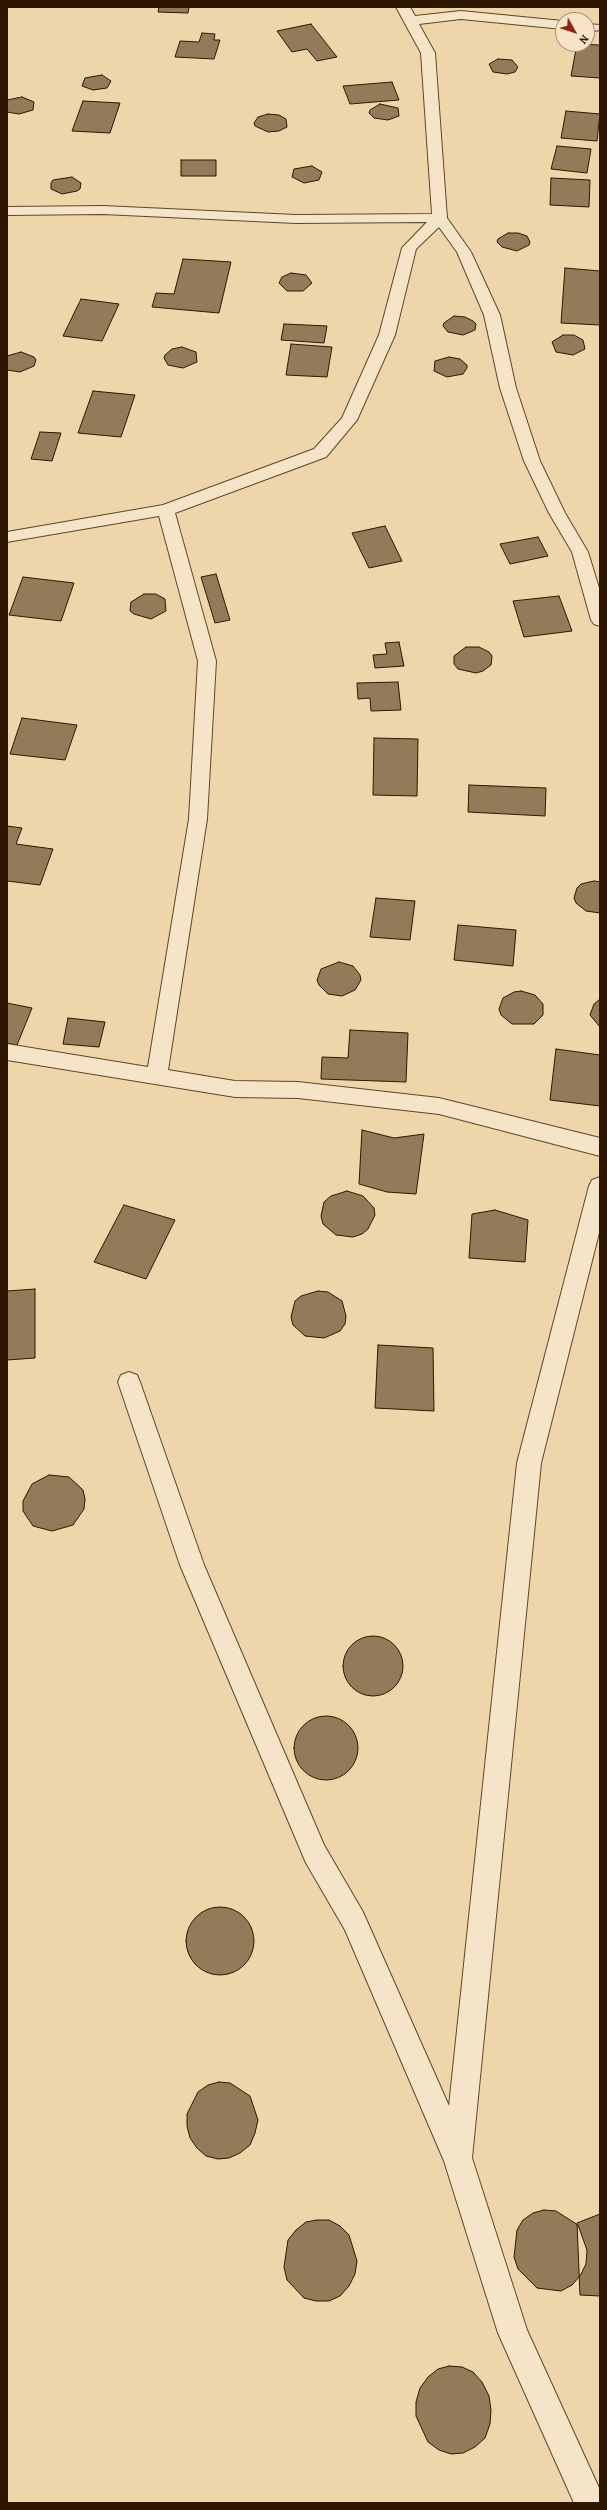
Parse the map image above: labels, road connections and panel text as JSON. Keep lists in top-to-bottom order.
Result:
{
  "north": "bottom right"
}
